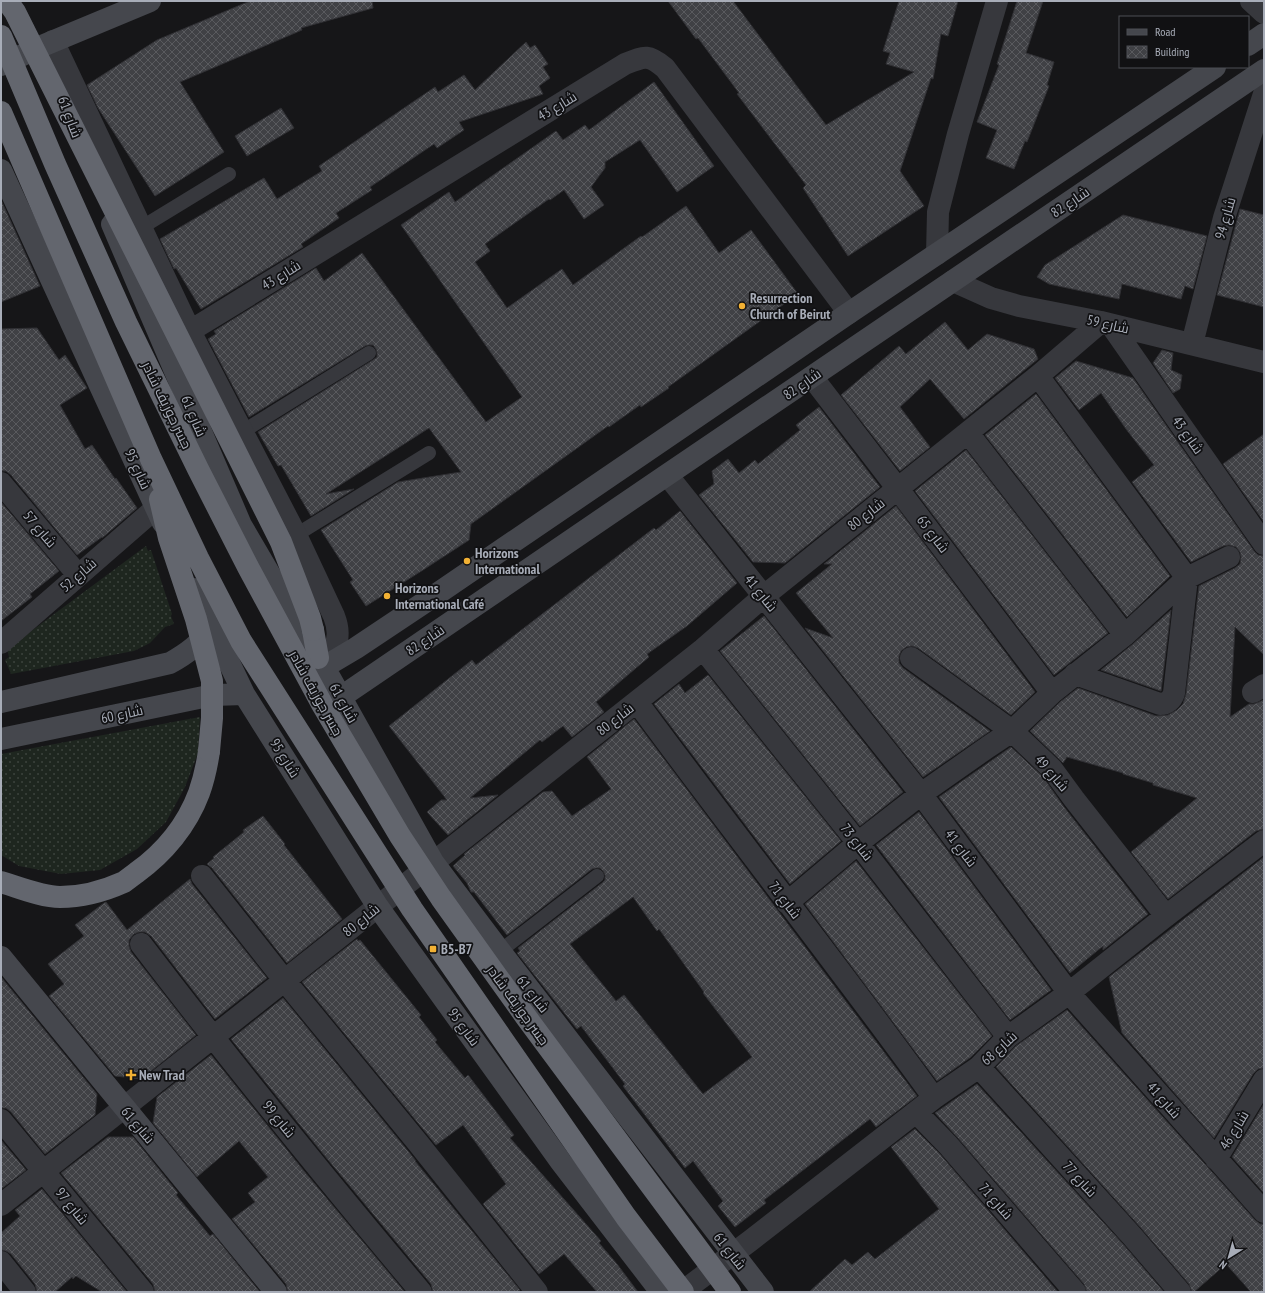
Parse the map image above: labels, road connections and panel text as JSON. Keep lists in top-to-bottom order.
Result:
{
  "streets": {
    "highway": ["جسر جوزيف شادر"],
    "street": [
      "شارع 43",
      "شارع 61",
      "شارع 82",
      "شارع 94",
      "شارع 59",
      "شارع 95",
      "شارع 80",
      "شارع 57",
      "شارع 65",
      "شارع 52",
      "شارع 41",
      "شارع 60",
      "شارع 49",
      "شارع 73",
      "شارع 71",
      "شارع 68",
      "شارع 99",
      "شارع 46",
      "شارع 77",
      "شارع 97"
    ]
  },
  "crossings": [
    ["شارع 43", "شارع 59"],
    ["شارع 43", "شارع 80"],
    ["شارع 61", "شارع 82"],
    ["شارع 61", "شارع 80"],
    ["شارع 61", "شارع 68"],
    ["شارع 82", "شارع 59"],
    ["شارع 82", "شارع 65"],
    ["شارع 82", "شارع 41"],
    ["شارع 94", "شارع 59"],
    ["شارع 59", "شارع 80"],
    ["شارع 95", "شارع 80"],
    ["شارع 95", "شارع 52"],
    ["شارع 95", "شارع 60"],
    ["شارع 80", "شارع 65"],
    ["شارع 80", "شارع 41"],
    ["شارع 80", "شارع 73"],
    ["شارع 80", "شارع 71"],
    ["شارع 80", "شارع 99"],
    ["شارع 80", "شارع 97"],
    ["شارع 57", "شارع 52"],
    ["شارع 41", "شارع 68"],
    ["شارع 41", "شارع 46"],
    ["شارع 49", "شارع 68"],
    ["شارع 73", "شارع 68"],
    ["شارع 71", "شارع 68"],
    ["شارع 68", "شارع 77"]
  ],
  "places": {
    "other": ["Resurrection Church of Beirut", "Horizons International", "Horizons International Café"],
    "transit": ["B5-B7"],
    "health": ["New Trad"]
  },
  "legend": ["Road", "Building"],
  "north": "bottom left"
}
